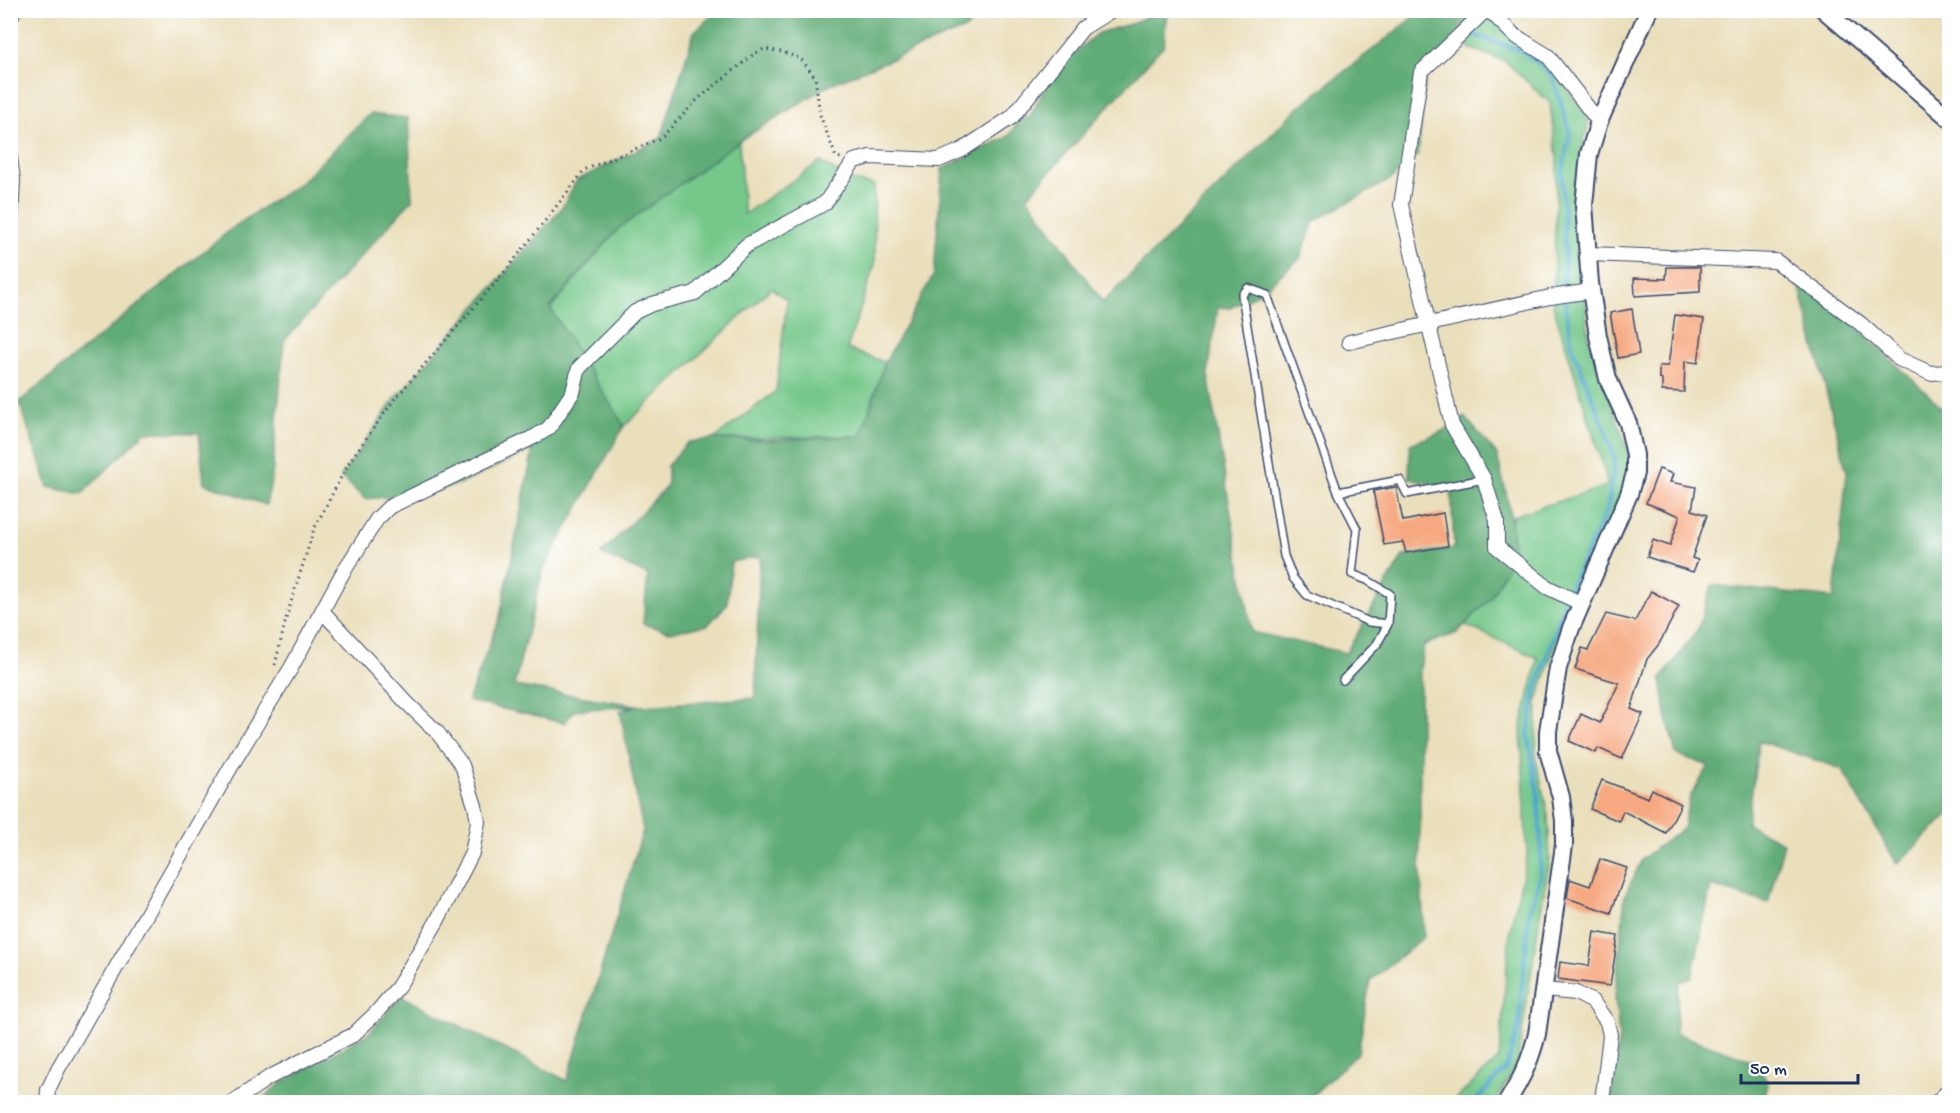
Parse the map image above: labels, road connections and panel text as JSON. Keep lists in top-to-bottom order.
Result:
{
  "scale_bar": "50 m"
}
